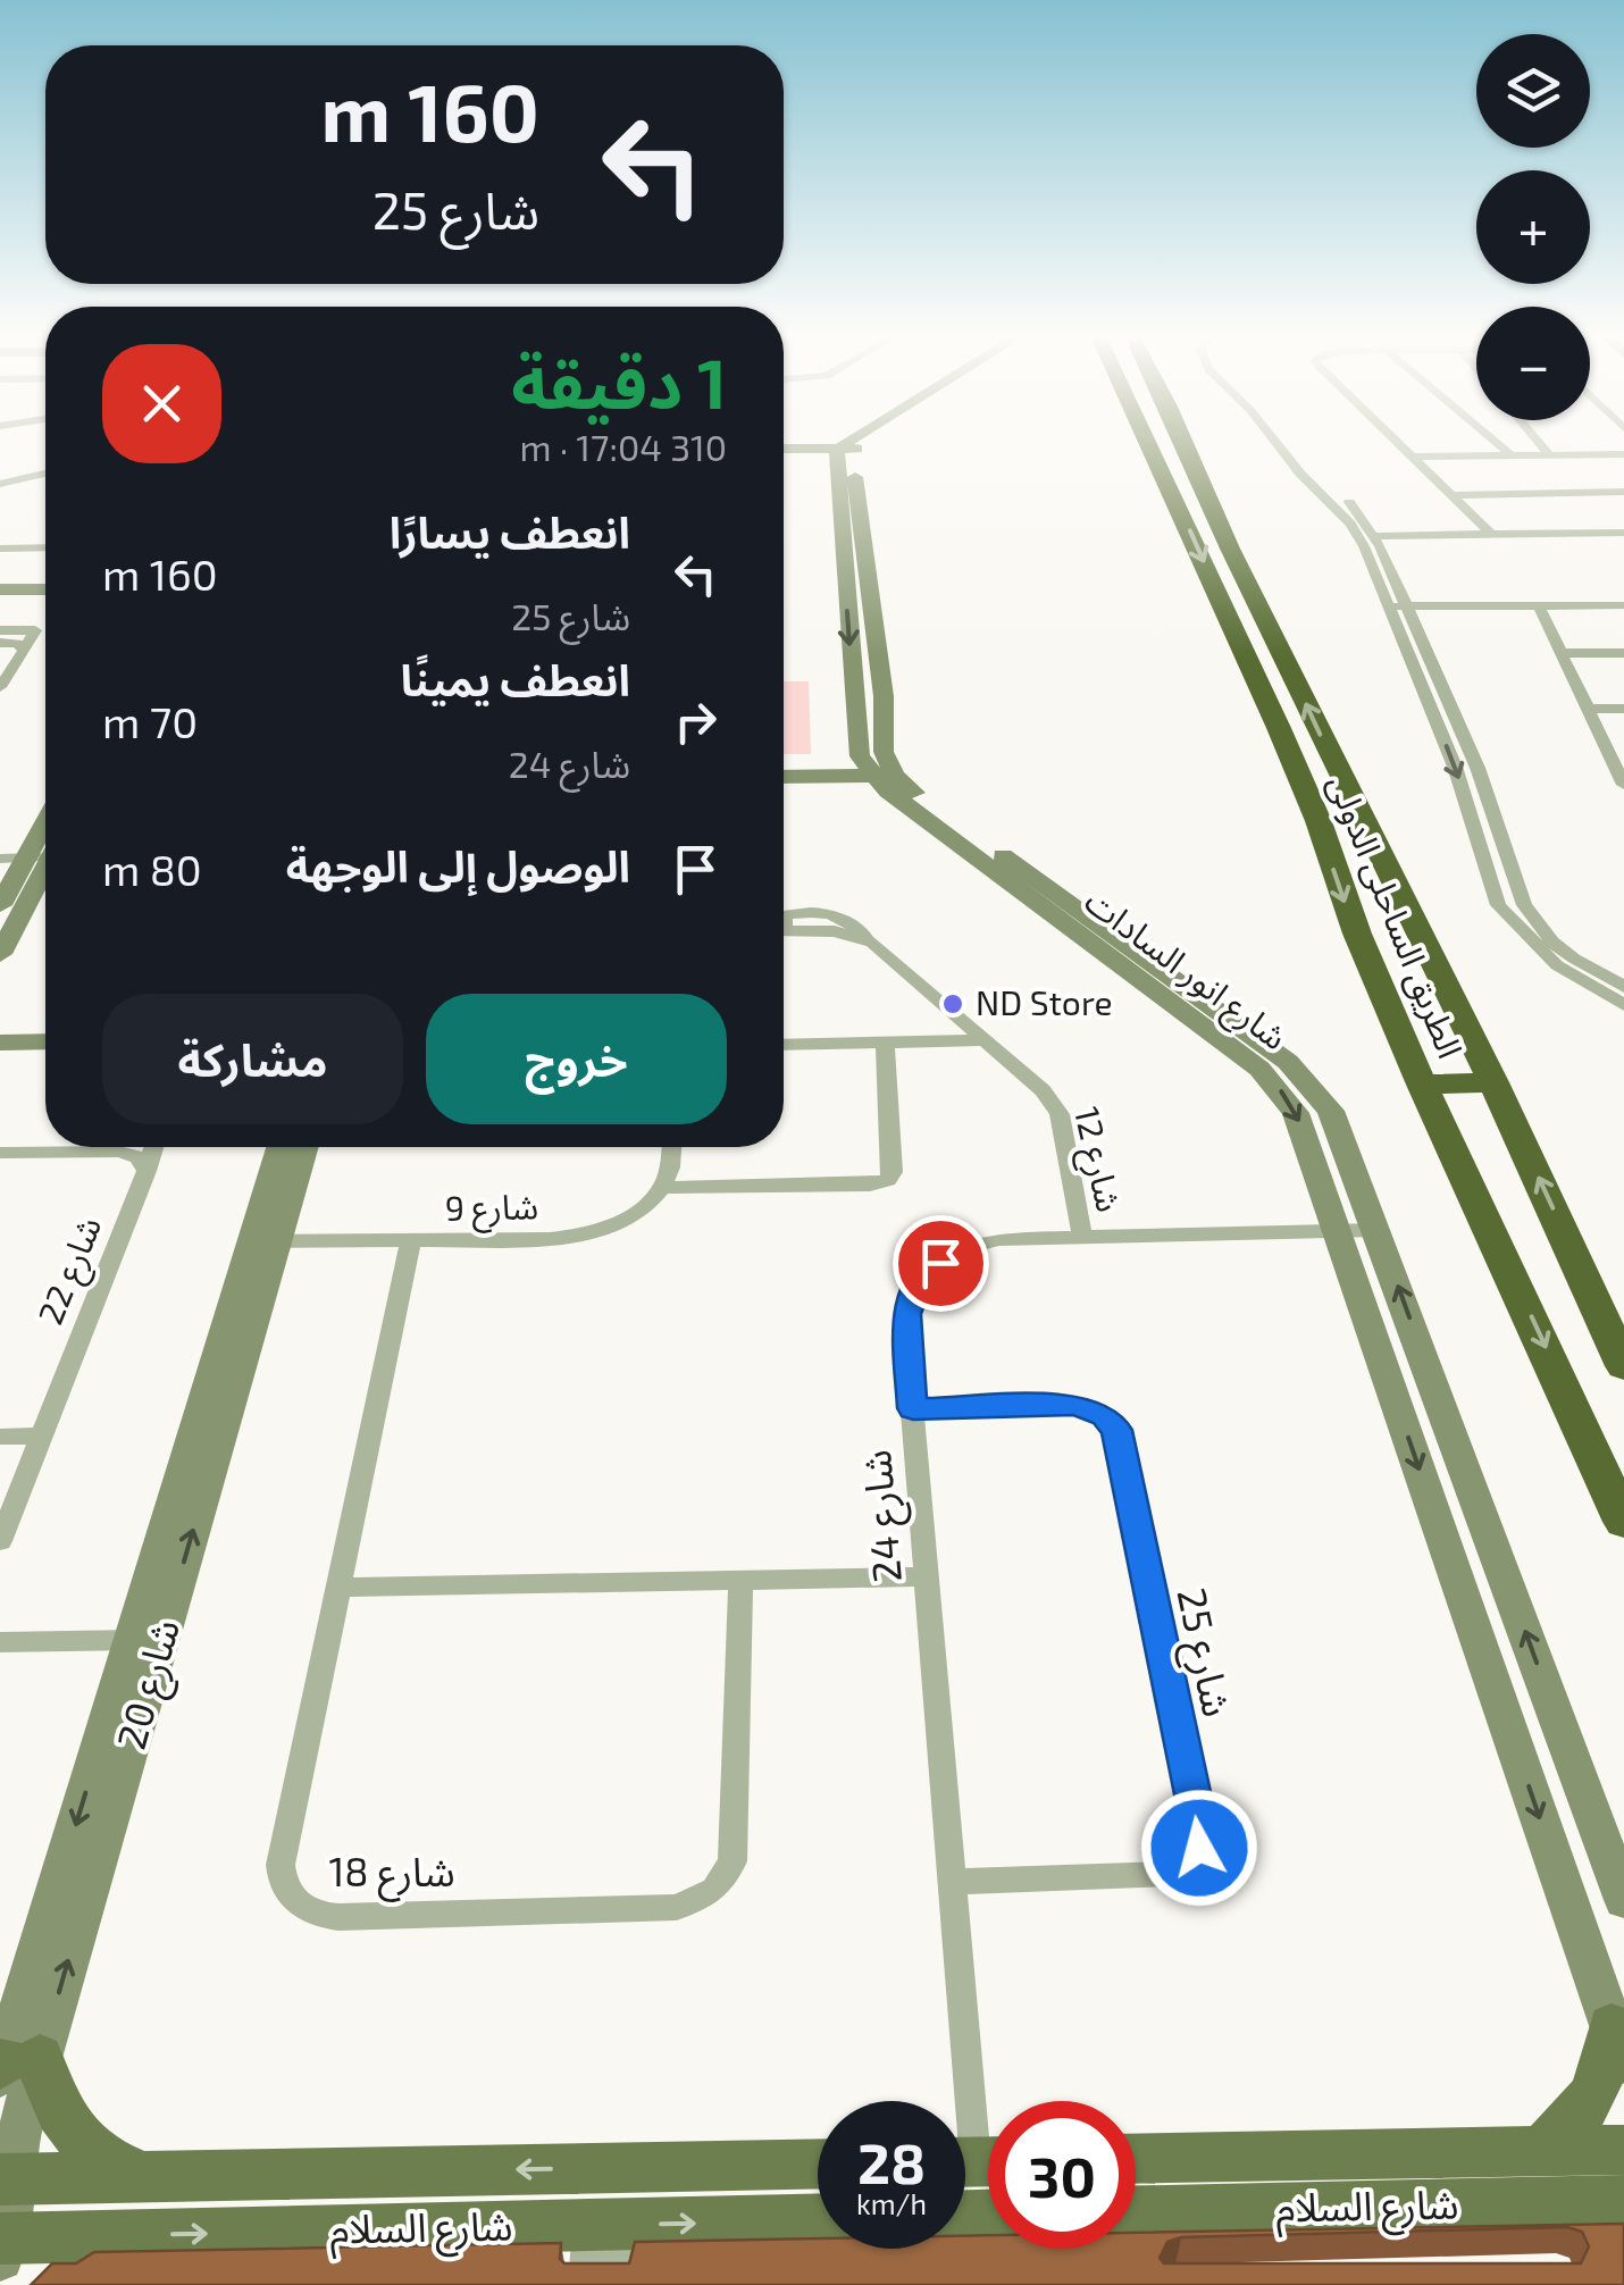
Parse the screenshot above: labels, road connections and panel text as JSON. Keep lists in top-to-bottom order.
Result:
{
  "streets": {
    "highway": ["الطريق الساحلى الدولى"],
    "main road": ["شارع انور السادات", "شارع 20", "شارع السلام"],
    "street": [
      "شارع 12",
      "شارع 9",
      "شارع 22",
      "شارع 24",
      "شارع 25",
      "شارع 18"
    ]
  },
  "crossings": [
    ["شارع انور السادات", "شارع 24"],
    ["شارع 12", "شارع 24"],
    ["شارع 9", "شارع 20"],
    ["شارع 9", "شارع 18"],
    ["شارع 24", "شارع 25"],
    ["شارع 20", "شارع السلام"]
  ],
  "places": ["ND Store"],
  "page": {
    "map_buttons": ["+", "−"],
    "turn": ["160 m", "شارع 25"],
    "heading": ["1 دقيقة", "310 m · 17:04"],
    "list": [
      {
        "name": "انعطف يسارًا",
        "note": "شارع 25",
        "value": "160 m"
      },
      {
        "name": "انعطف يمينًا",
        "note": "شارع 24",
        "value": "70 m"
      },
      {
        "name": "الوصول إلى الوجهة",
        "value": "80 m"
      }
    ],
    "buttons": ["خروج", "مشاركة"],
    "speed": "28 km/h",
    "limit": "30"
  }
}
